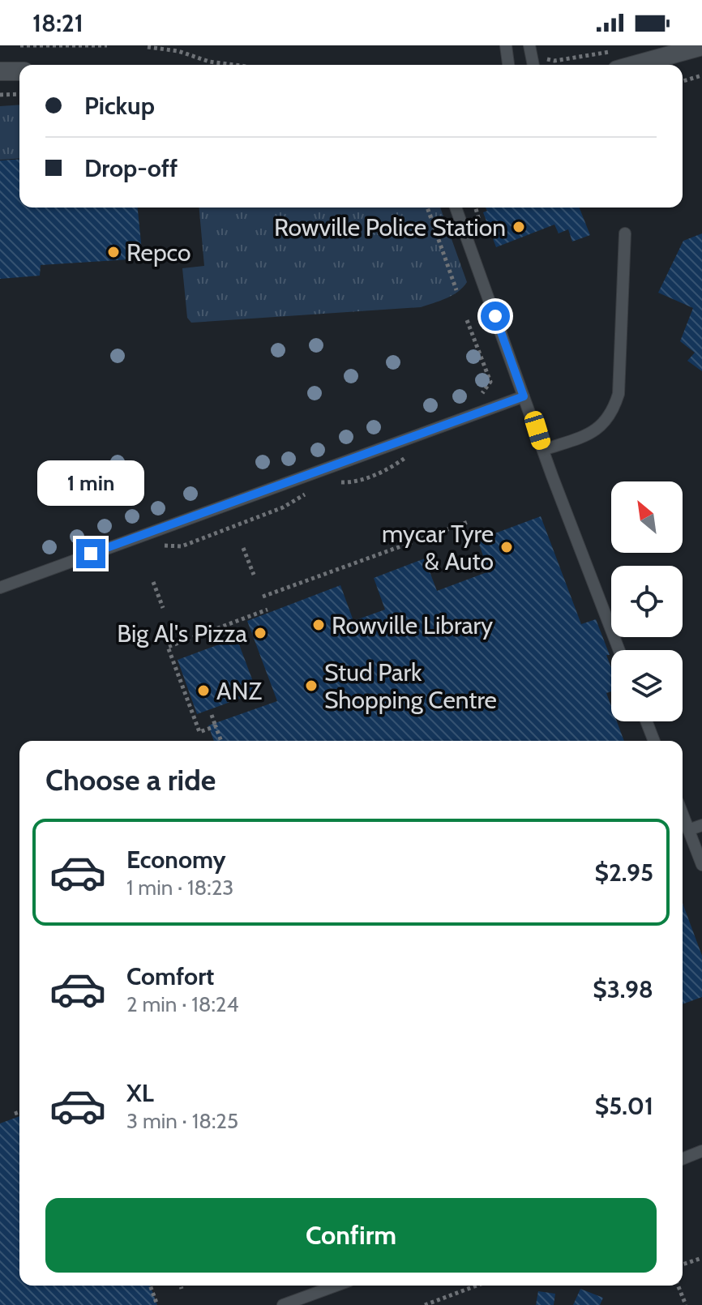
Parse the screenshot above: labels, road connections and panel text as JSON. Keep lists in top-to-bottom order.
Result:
{
  "places": [
    "Rowville Police Station",
    "Repco",
    "mycar Tyre & Auto",
    "Rowville Library",
    "Big Al's Pizza",
    "Stud Park Shopping Centre",
    "ANZ"
  ],
  "north": "top left",
  "page": {
    "status": "18:21",
    "banner": ["Pickup", "Drop-off"],
    "bubble": "1 min",
    "heading": "Choose a ride",
    "list": [
      {
        "name": "Economy",
        "note": "1 min · 18:23",
        "value": "$2.95"
      },
      {
        "name": "Comfort",
        "note": "2 min · 18:24",
        "value": "$3.98"
      },
      {
        "name": "XL",
        "note": "3 min · 18:25",
        "value": "$5.01"
      }
    ],
    "buttons": "Confirm"
  }
}
